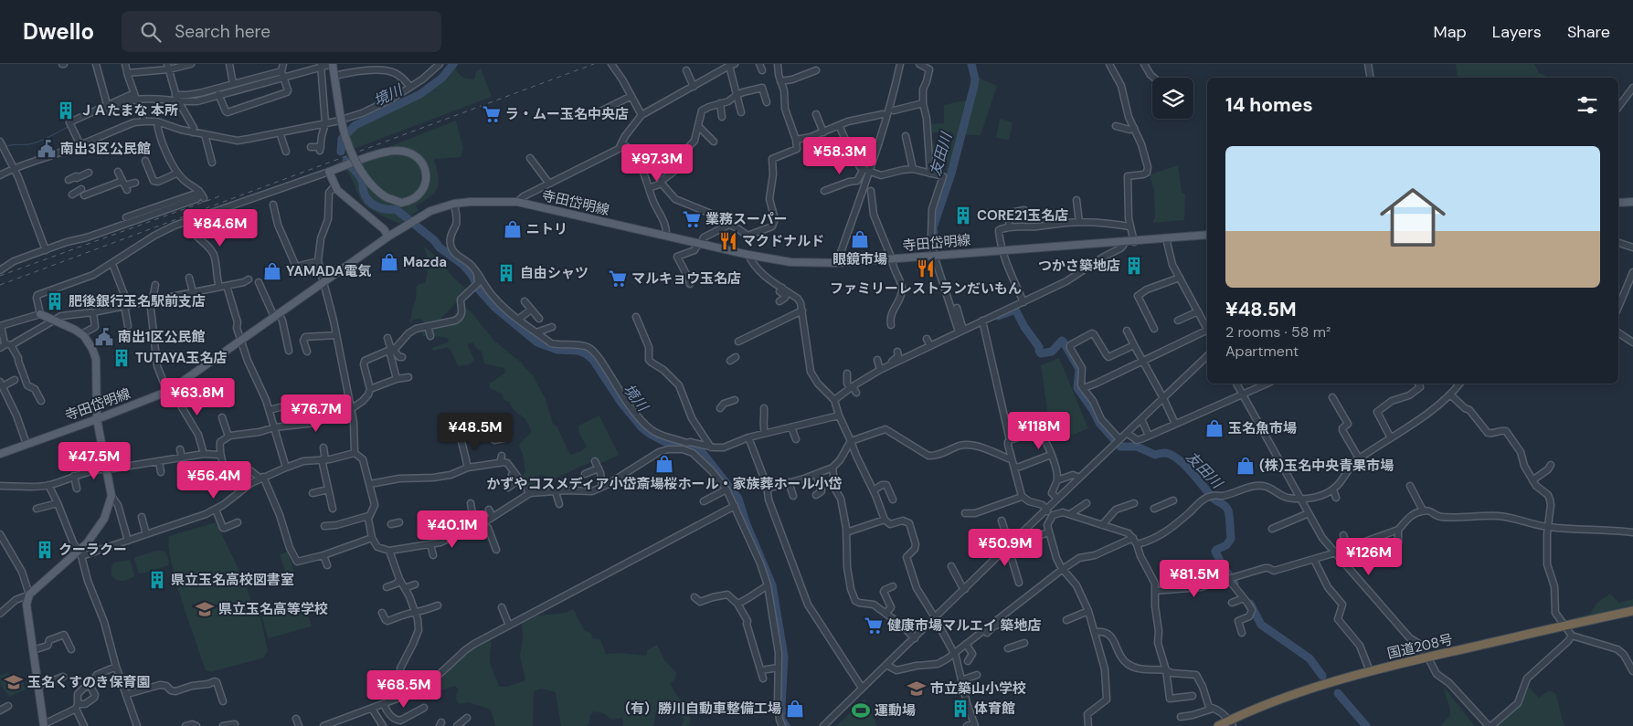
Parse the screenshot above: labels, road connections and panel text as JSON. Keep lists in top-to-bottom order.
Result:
{
  "streets": {
    "highway": ["国道208号"],
    "main road": ["寺田岱明線"]
  },
  "water": ["境川", "友田川"],
  "places": {
    "building": [
      "ＪＡたまな 本所",
      "CORE21玉名店",
      "つかさ築地店",
      "自由シャツ",
      "肥後銀行玉名駅前支店",
      "TUTAYA玉名店",
      "クーラクー",
      "県立玉名高校図書室",
      "体育館"
    ],
    "supermarket": [
      "ラ・ムー玉名中央店",
      "業務スーパー",
      "マルキョウ玉名店",
      "健康市場マルエイ 築地店"
    ],
    "public building": ["南出3区公民館", "南出1区公民館"],
    "shop": [
      "ニトリ",
      "眼鏡市場",
      "Mazda",
      "YAMADA電気",
      "玉名魚市場",
      "かずやコスメディア小岱斎場桜ホール・家族葬ホール小岱",
      "(株)玉名中央青果市場",
      "（有）勝川自動車整備工場"
    ],
    "restaurant": ["マクドナルド", "ファミリーレストランだいもん"],
    "school or university": ["県立玉名高等学校", "玉名くすのき保育園", "市立築山小学校"],
    "sports": ["運動場"]
  },
  "page": {
    "header": "Dwello",
    "search": "Search here",
    "nav": ["Map", "Layers", "Share"],
    "heading": "14 homes",
    "list": [
      {
        "name": "¥48.5M",
        "note": "2 rooms · 58 m² · Apartment"
      }
    ],
    "price": [
      "¥58.3M",
      "¥97.3M",
      "¥84.6M",
      "¥63.8M",
      "¥76.7M",
      "¥118M",
      "¥48.5M",
      "¥47.5M",
      "¥56.4M",
      "¥40.1M",
      "¥50.9M",
      "¥126M",
      "¥81.5M",
      "¥68.5M"
    ]
  }
}
